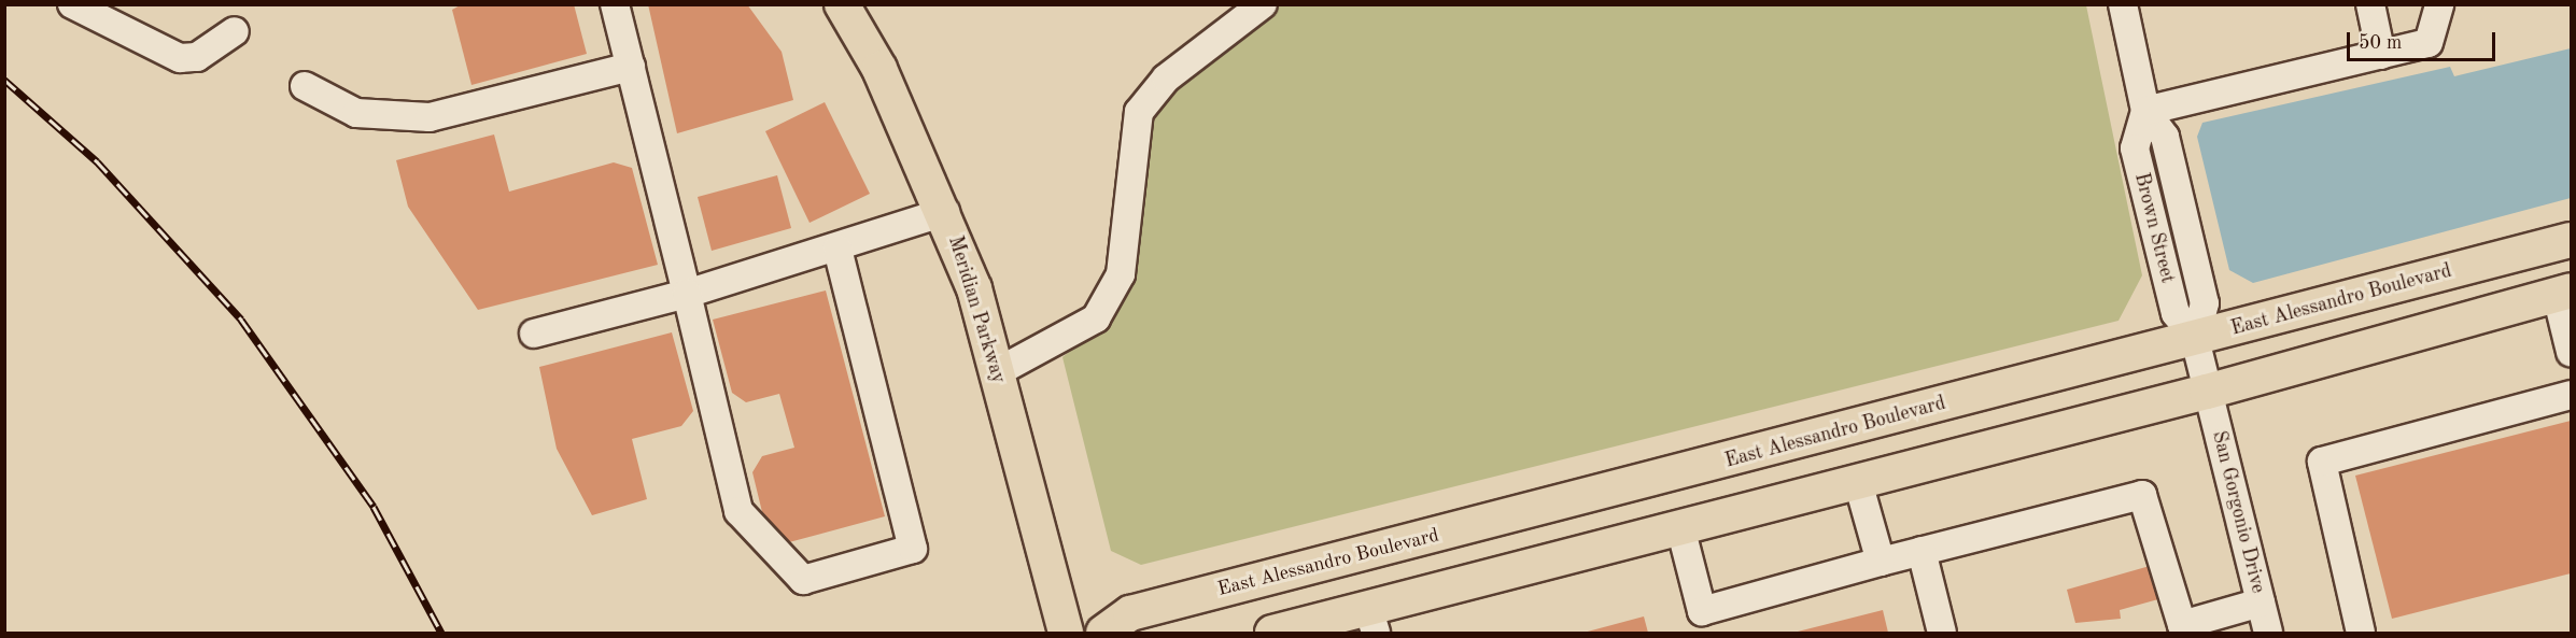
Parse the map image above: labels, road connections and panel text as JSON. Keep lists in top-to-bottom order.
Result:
{
  "streets": {
    "main road": ["East Alessandro Boulevard", "Meridian Parkway"],
    "street": ["Brown Street", "San Gorgonio Drive"]
  },
  "crossings": [
    ["Brown Street", "East Alessandro Boulevard"],
    ["Brown Street", "San Gorgonio Drive"]
  ],
  "scale_bar": "50 m"
}
